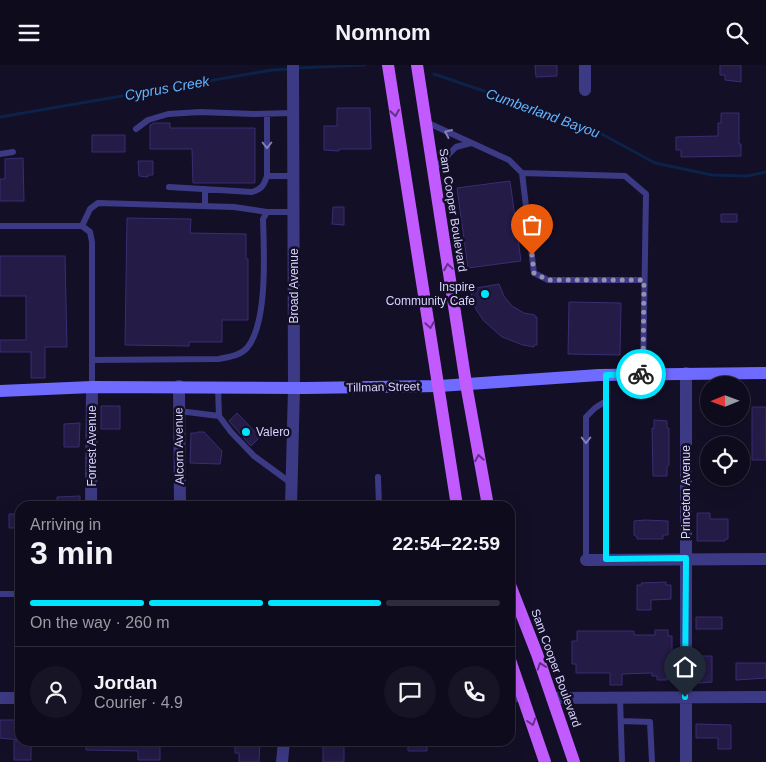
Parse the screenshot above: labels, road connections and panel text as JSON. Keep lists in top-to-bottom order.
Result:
{
  "streets": {
    "main road": ["Sam Cooper Boulevard", "Tillman Street"],
    "street": [
      "Broad Avenue",
      "Forrest Avenue",
      "Alcorn Avenue",
      "Princeton Avenue"
    ]
  },
  "crossings": [
    ["Sam Cooper Boulevard", "Tillman Street"],
    ["Broad Avenue", "Tillman Street"],
    ["Tillman Street", "Forrest Avenue"],
    ["Tillman Street", "Alcorn Avenue"],
    ["Tillman Street", "Princeton Avenue"]
  ],
  "water": ["Cyprus Creek", "Cumberland Bayou"],
  "places": ["Inspire Community Cafe", "Valero"],
  "north": "left",
  "page": {
    "header": "Nomnom",
    "heading": ["3 min", "Arriving in", "22:54–22:59"],
    "panel": ["Jordan", "Courier · 4.9"],
    "bar": "On the way · 260 m"
  }
}
